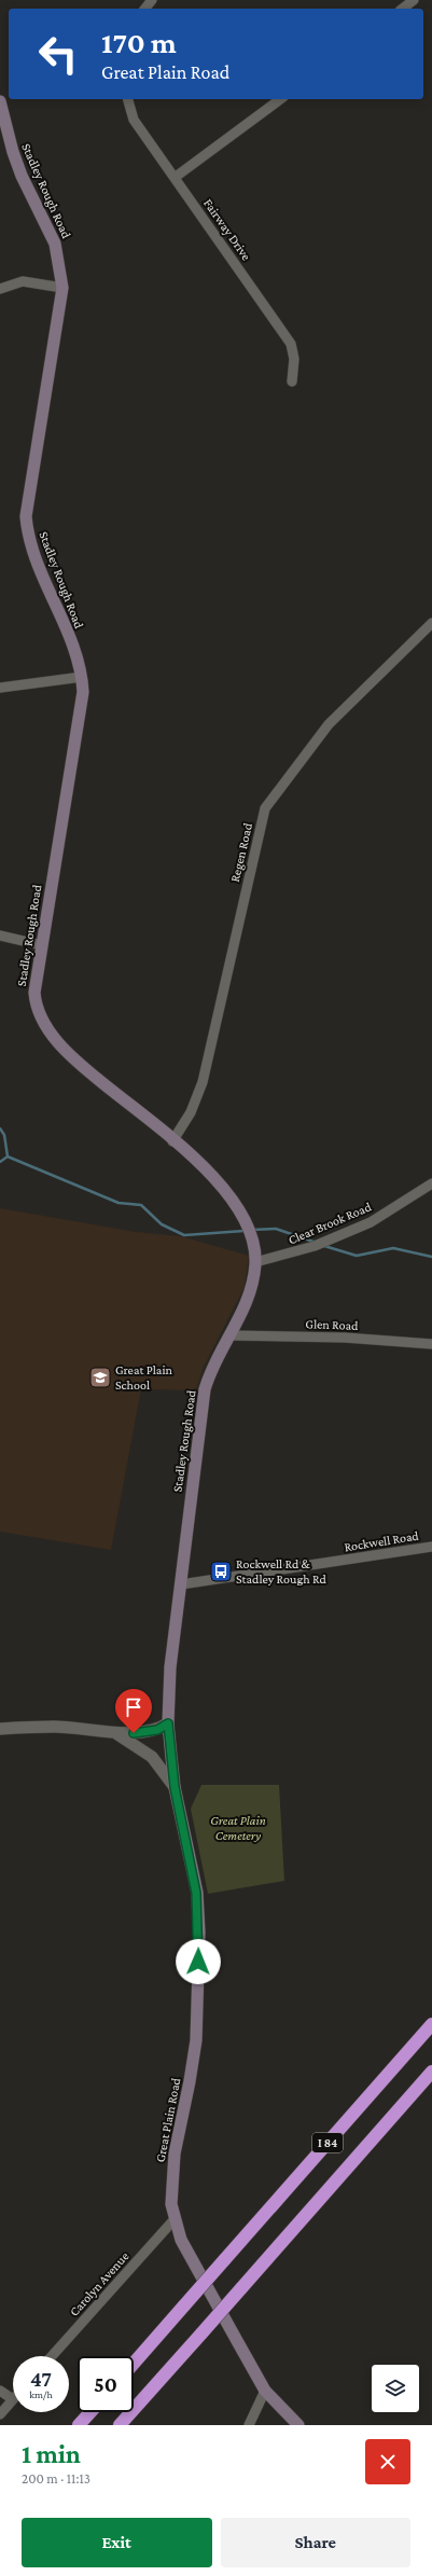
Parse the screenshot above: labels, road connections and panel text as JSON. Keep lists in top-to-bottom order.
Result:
{
  "streets": {
    "highway": ["I 84"],
    "main road": ["Stadley Rough Road", "Great Plain Road"],
    "street": [
      "Fairway Drive",
      "Regen Road",
      "Clear Brook Road",
      "Glen Road",
      "Rockwell Road",
      "Carolyn Avenue"
    ]
  },
  "crossings": [
    ["Stadley Rough Road", "Regen Road"],
    ["Stadley Rough Road", "Clear Brook Road"],
    ["Stadley Rough Road", "Glen Road"],
    ["Stadley Rough Road", "Rockwell Road"],
    ["Stadley Rough Road", "Great Plain Road"],
    ["Great Plain Road", "Carolyn Avenue"]
  ],
  "parks": ["Great Plain Cemetery"],
  "places": {
    "school or university": ["Great Plain School"],
    "bus stop": ["Rockwell Rd & Stadley Rough Rd"]
  },
  "page": {
    "turn": ["170 m", "Great Plain Road"],
    "speed": "47 km/h",
    "limit": "50",
    "heading": ["1 min", "200 m · 11:13"],
    "buttons": ["Exit", "Share"]
  }
}
